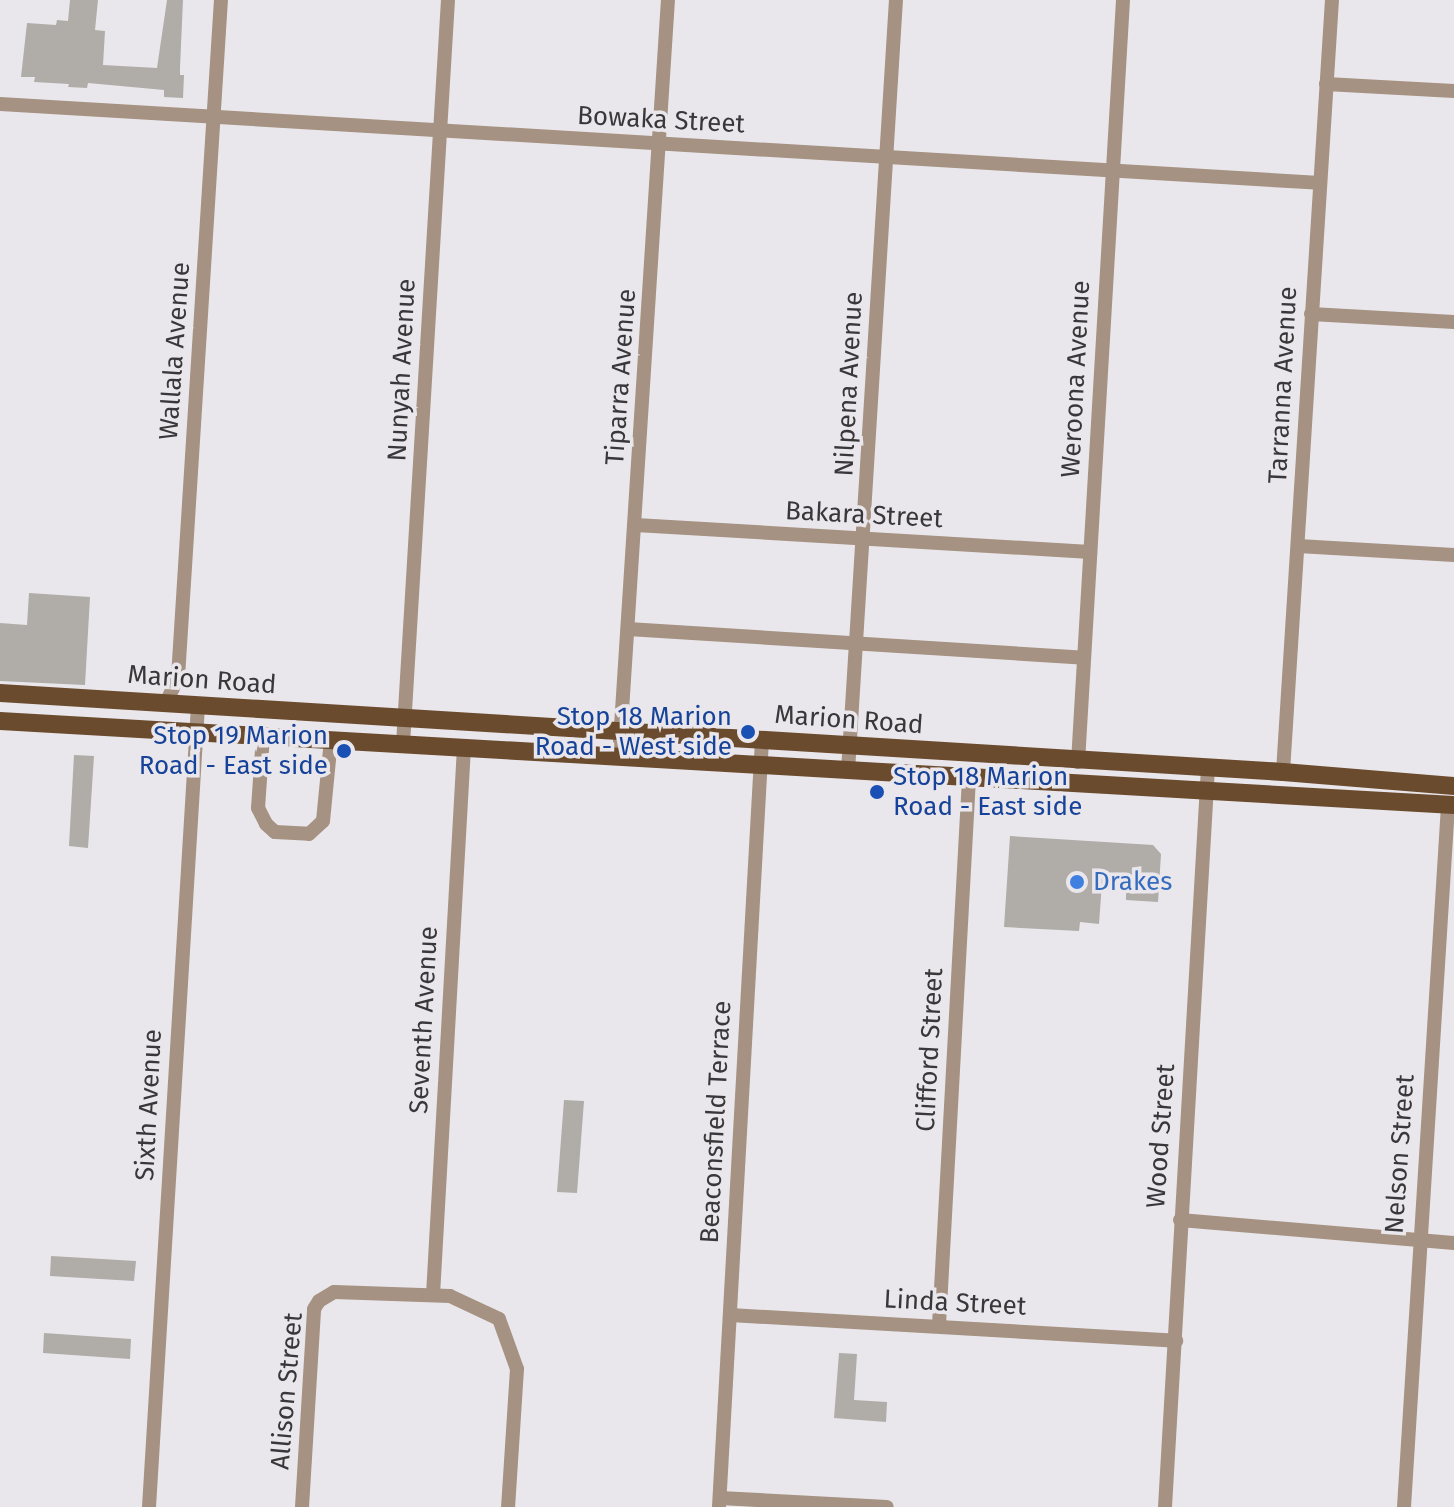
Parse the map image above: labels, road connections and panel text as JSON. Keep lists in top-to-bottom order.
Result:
{
  "streets": {
    "main road": ["Marion Road"],
    "street": [
      "Bowaka Street",
      "Wallala Avenue",
      "Nunyah Avenue",
      "Tiparra Avenue",
      "Weroona Avenue",
      "Nilpena Avenue",
      "Tarranna Avenue",
      "Bakara Street",
      "Seventh Avenue",
      "Clifford Street",
      "Sixth Avenue",
      "Beaconsfield Terrace",
      "Wood Street",
      "Nelson Street",
      "Linda Street",
      "Allison Street"
    ]
  },
  "crossings": [
    ["Bowaka Street", "Wallala Avenue"],
    ["Bowaka Street", "Nunyah Avenue"],
    ["Bowaka Street", "Tiparra Avenue"],
    ["Bowaka Street", "Weroona Avenue"],
    ["Bowaka Street", "Nilpena Avenue"],
    ["Bowaka Street", "Tarranna Avenue"],
    ["Wallala Avenue", "Marion Road"],
    ["Nunyah Avenue", "Marion Road"],
    ["Tiparra Avenue", "Bakara Street"],
    ["Tiparra Avenue", "Marion Road"],
    ["Weroona Avenue", "Bakara Street"],
    ["Weroona Avenue", "Marion Road"],
    ["Nilpena Avenue", "Bakara Street"],
    ["Nilpena Avenue", "Marion Road"],
    ["Tarranna Avenue", "Marion Road"],
    ["Marion Road", "Seventh Avenue"],
    ["Marion Road", "Clifford Street"],
    ["Marion Road", "Sixth Avenue"],
    ["Marion Road", "Beaconsfield Terrace"],
    ["Marion Road", "Wood Street"],
    ["Marion Road", "Nelson Street"],
    ["Seventh Avenue", "Allison Street"],
    ["Clifford Street", "Linda Street"],
    ["Beaconsfield Terrace", "Linda Street"],
    ["Wood Street", "Linda Street"]
  ],
  "places": [
    "Stop 18 Marion Road - West side",
    "Stop 19 Marion Road - East side",
    "Stop 18 Marion Road - East side",
    "Drakes"
  ]
}
